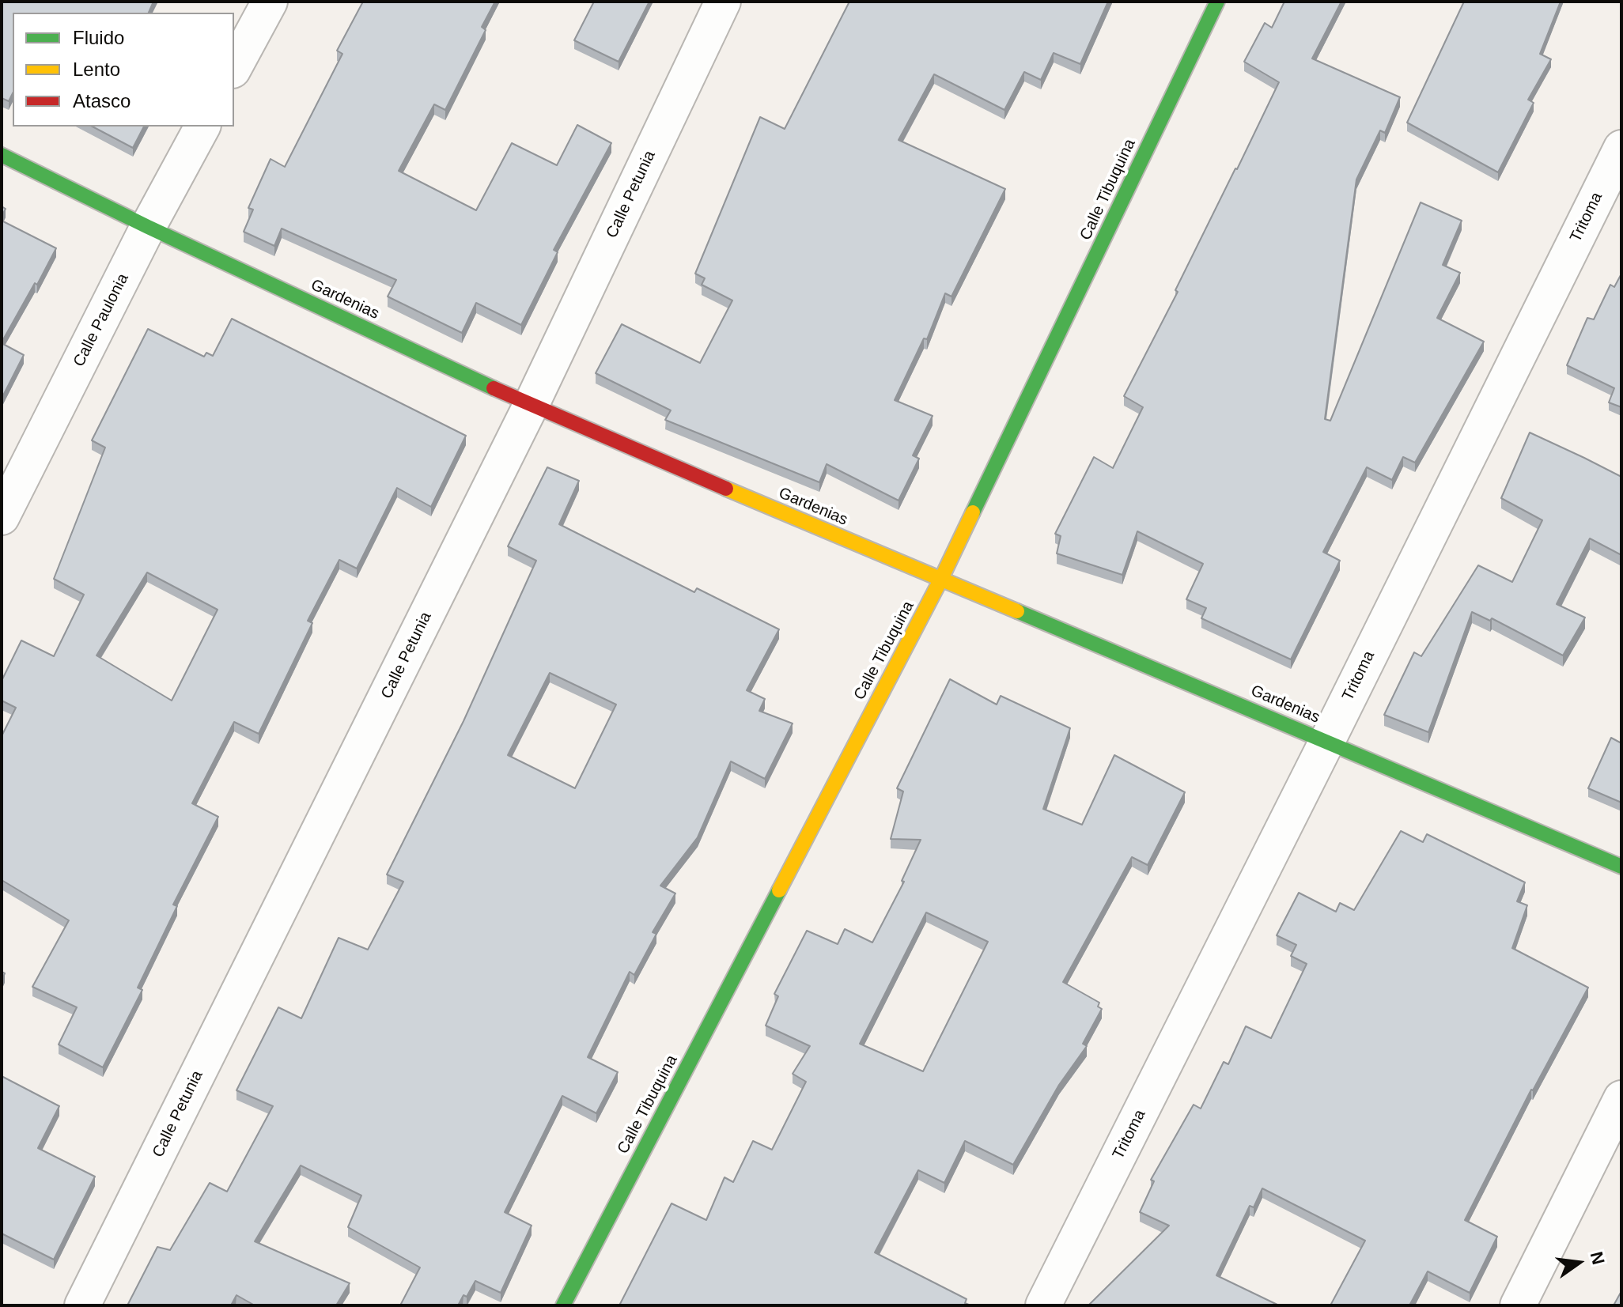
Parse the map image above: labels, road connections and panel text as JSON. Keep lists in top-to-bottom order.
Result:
{
  "streets": {
    "street": [
      "Calle Tibuquina",
      "Calle Petunia",
      "Tritoma",
      "Gardenias",
      "Calle Paulonia"
    ]
  },
  "crossings": [
    ["Calle Tibuquina", "Gardenias"],
    ["Calle Petunia", "Gardenias"],
    ["Tritoma", "Gardenias"],
    ["Gardenias", "Calle Paulonia"]
  ],
  "legend": ["Fluido", "Lento", "Atasco"],
  "north": "right"
}
